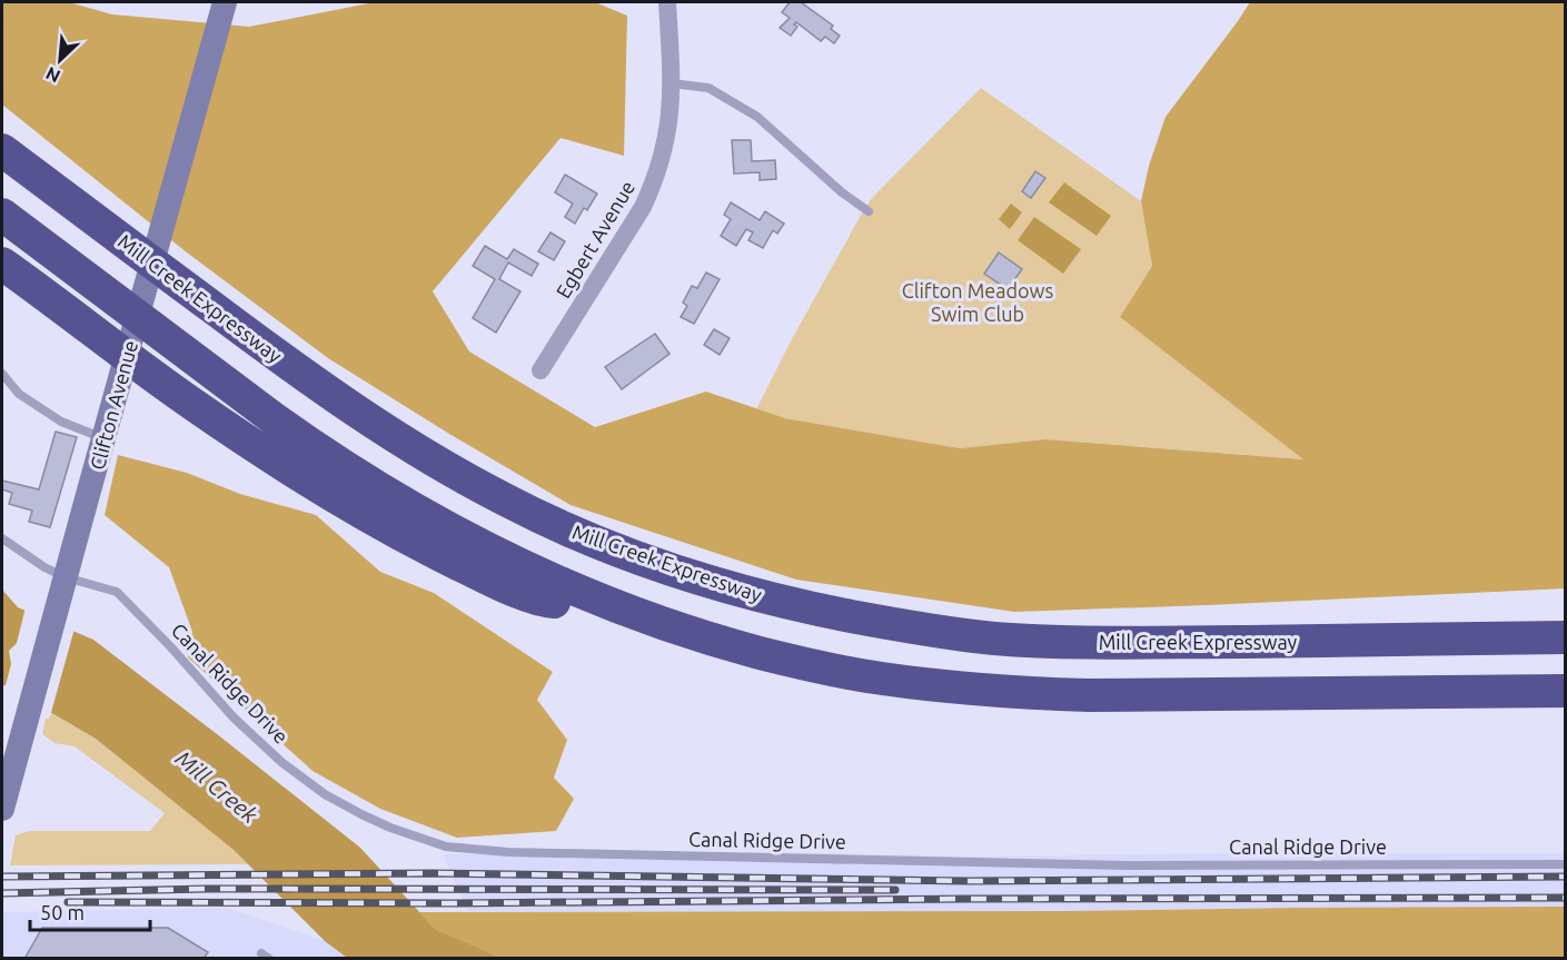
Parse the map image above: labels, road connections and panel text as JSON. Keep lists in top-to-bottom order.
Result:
{
  "streets": {
    "highway": ["Mill Creek Expressway"],
    "main road": ["Clifton Avenue"],
    "street": ["Egbert Avenue"],
    "lane": ["Canal Ridge Drive"]
  },
  "crossings": [
    ["Clifton Avenue", "Canal Ridge Drive"]
  ],
  "water": ["Mill Creek"],
  "parks": ["Clifton Meadows Swim Club"],
  "scale_bar": "50 m",
  "north": "bottom left"
}
